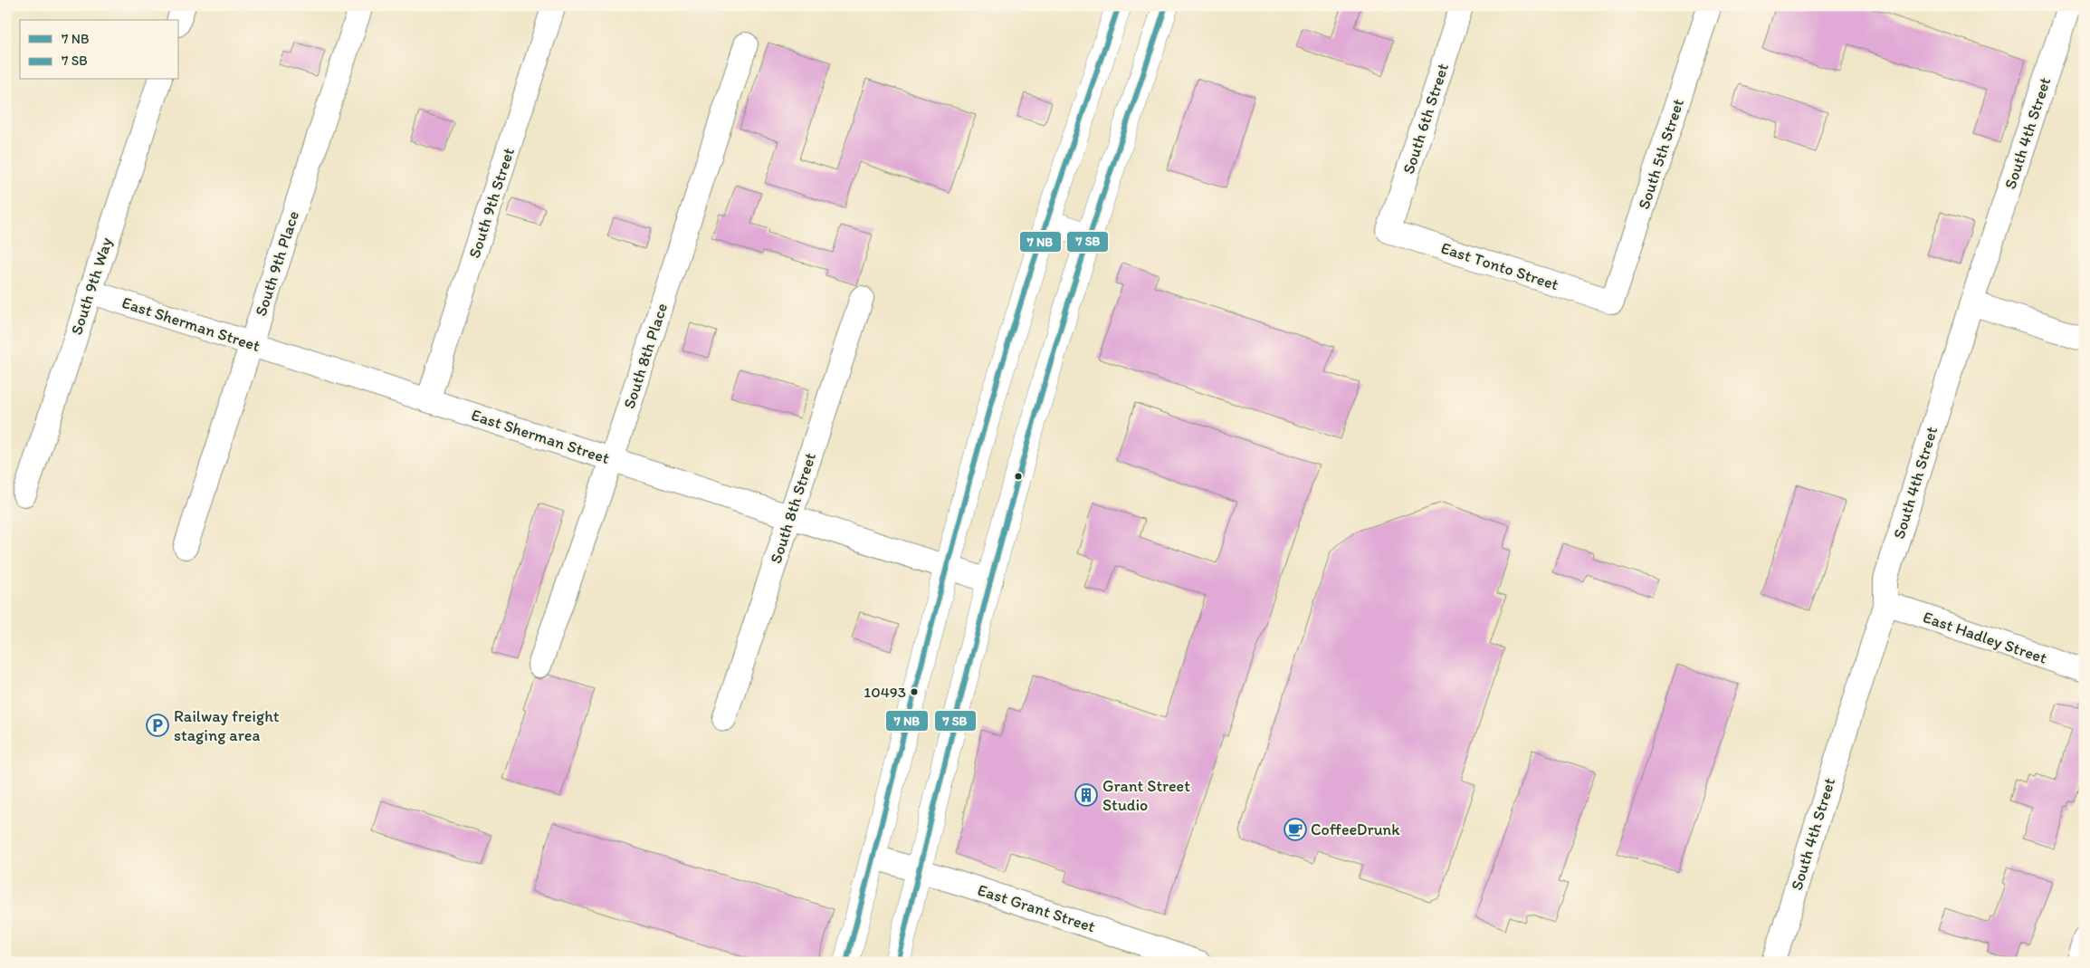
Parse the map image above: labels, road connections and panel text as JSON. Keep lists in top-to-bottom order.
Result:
{
  "streets": {
    "street": [
      "South 6th Street",
      "South 4th Street",
      "South 5th Street",
      "South 9th Street",
      "South 9th Place",
      "East Tonto Street",
      "South 9th Way",
      "East Sherman Street",
      "South 8th Place",
      "South 8th Street",
      "East Hadley Street",
      "East Grant Street"
    ]
  },
  "crossings": [
    ["South 6th Street", "East Tonto Street"],
    ["South 4th Street", "East Hadley Street"],
    ["South 5th Street", "East Tonto Street"],
    ["South 9th Street", "East Sherman Street"],
    ["South 9th Place", "East Sherman Street"],
    ["South 9th Way", "East Sherman Street"],
    ["East Sherman Street", "South 8th Place"],
    ["East Sherman Street", "South 8th Street"]
  ],
  "places": {
    "other": ["10493"],
    "parking": ["Railway freight staging area"],
    "building": ["Grant Street Studio"],
    "cafe": ["CoffeeDrunk"]
  },
  "legend": ["7 NB", "7 SB"]
}
